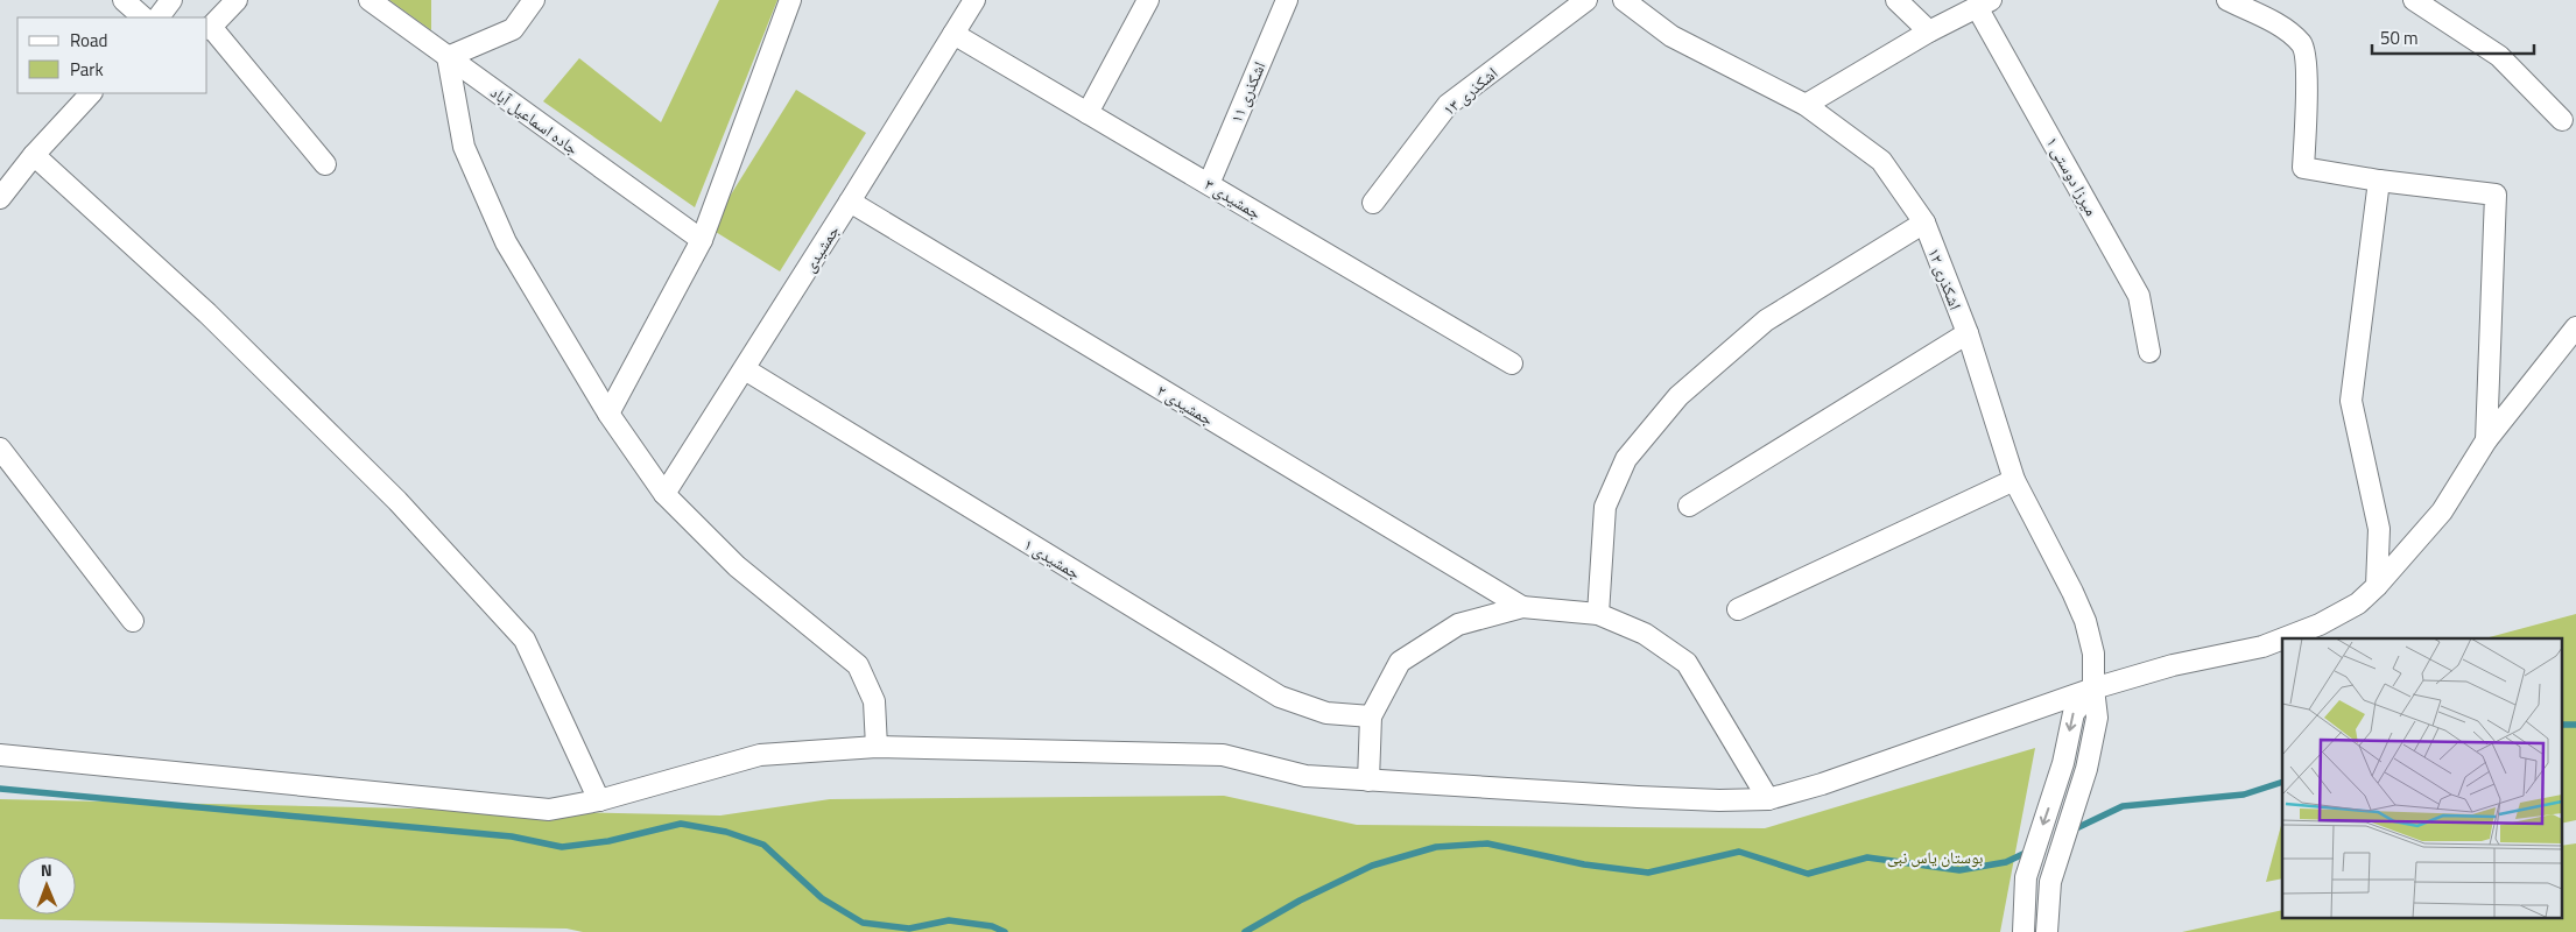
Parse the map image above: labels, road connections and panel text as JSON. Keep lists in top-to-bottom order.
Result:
{
  "streets": {
    "street": [
      "اشکذری ۱۳",
      "اشکذری ۱۱",
      "جاده اسماعیل آباد",
      "میرزا دوستی ۱",
      "جمشیدی ۳",
      "جمشیدی",
      "اشکذری ۱۲",
      "جمشیدی ۲",
      "جمشیدی ۱"
    ]
  },
  "crossings": [
    ["اشکذری ۱۱", "جمشیدی ۳"],
    ["جمشیدی ۳", "جمشیدی"],
    ["جمشیدی", "جمشیدی ۲"],
    ["جمشیدی", "جمشیدی ۱"]
  ],
  "parks": ["بوستان یاس نبی"],
  "legend": ["Road", "Park"],
  "scale_bar": "50 m",
  "north": "top"
}
